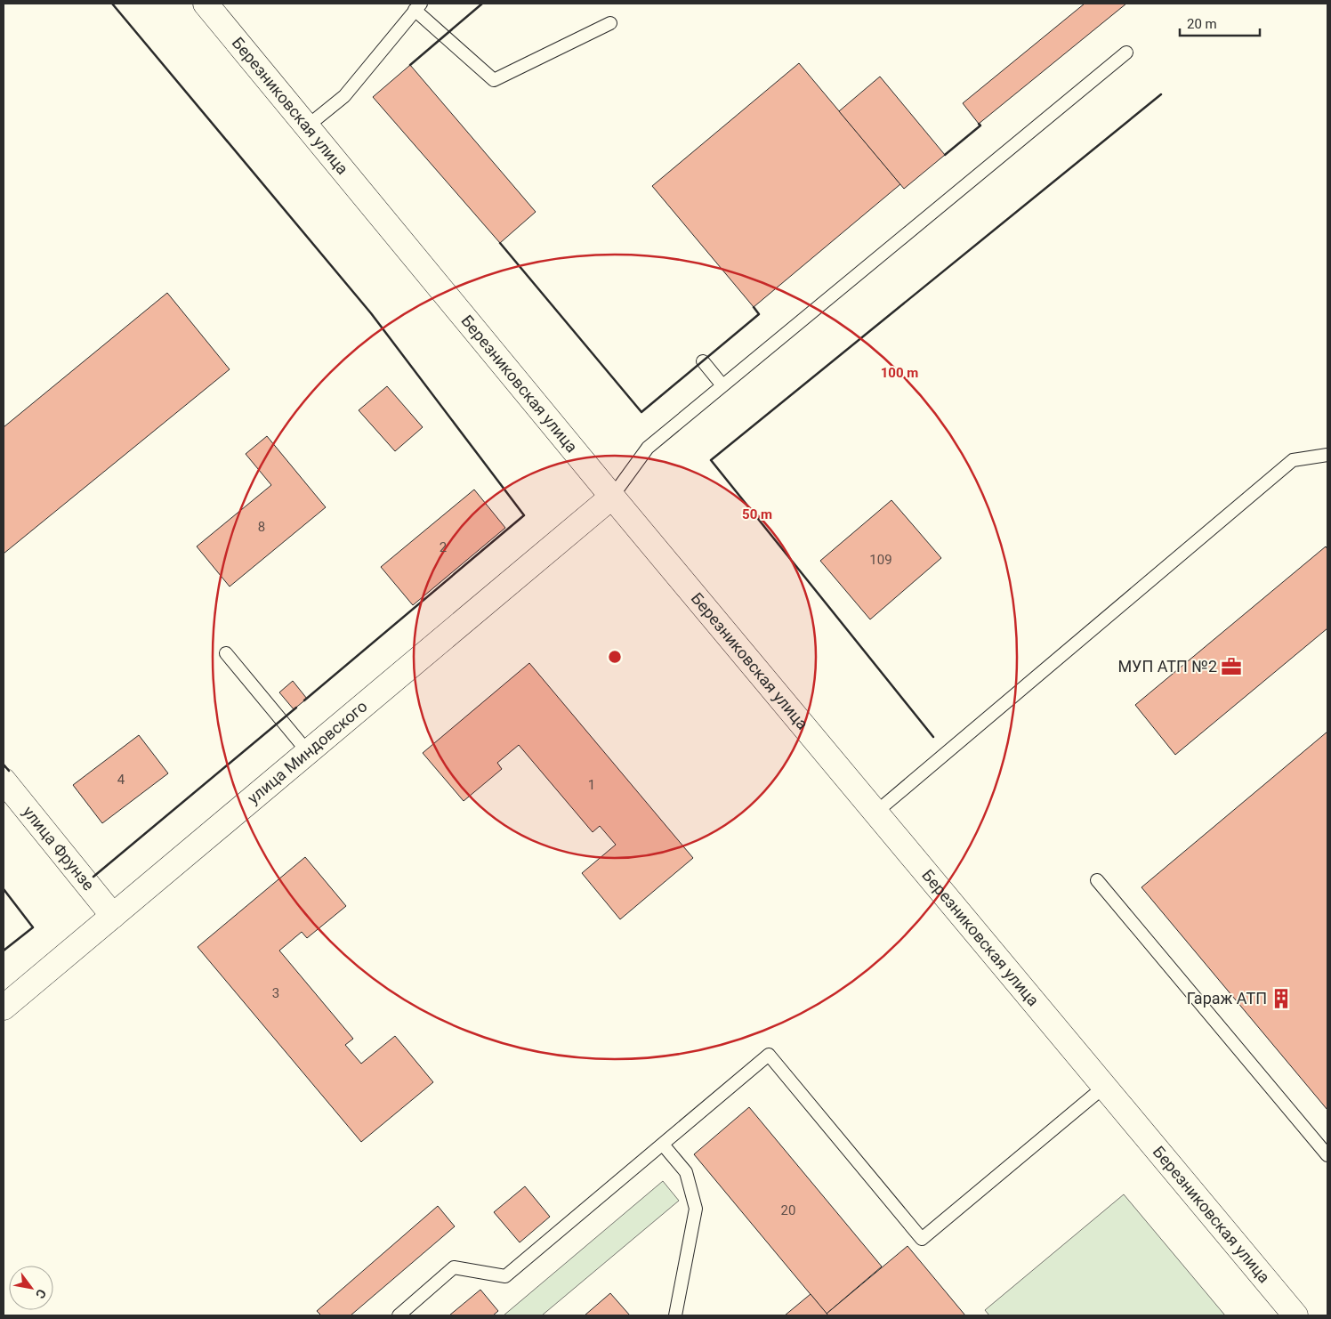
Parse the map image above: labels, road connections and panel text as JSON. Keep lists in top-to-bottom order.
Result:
{
  "streets": {
    "street": ["Березниковская улица", "улица Миндовского", "улица Фрунзе"]
  },
  "crossings": [
    ["Березниковская улица", "улица Миндовского"],
    ["улица Миндовского", "улица Фрунзе"]
  ],
  "places": {
    "office": ["МУП АТП №2"],
    "building": ["Гараж АТП"]
  },
  "house_numbers": [
    "8",
    "2",
    "109",
    "4",
    "1",
    "3",
    "20"
  ],
  "scale_bar": "20 m",
  "north": "bottom right",
  "rings": ["100 m", "50 m"]
}
